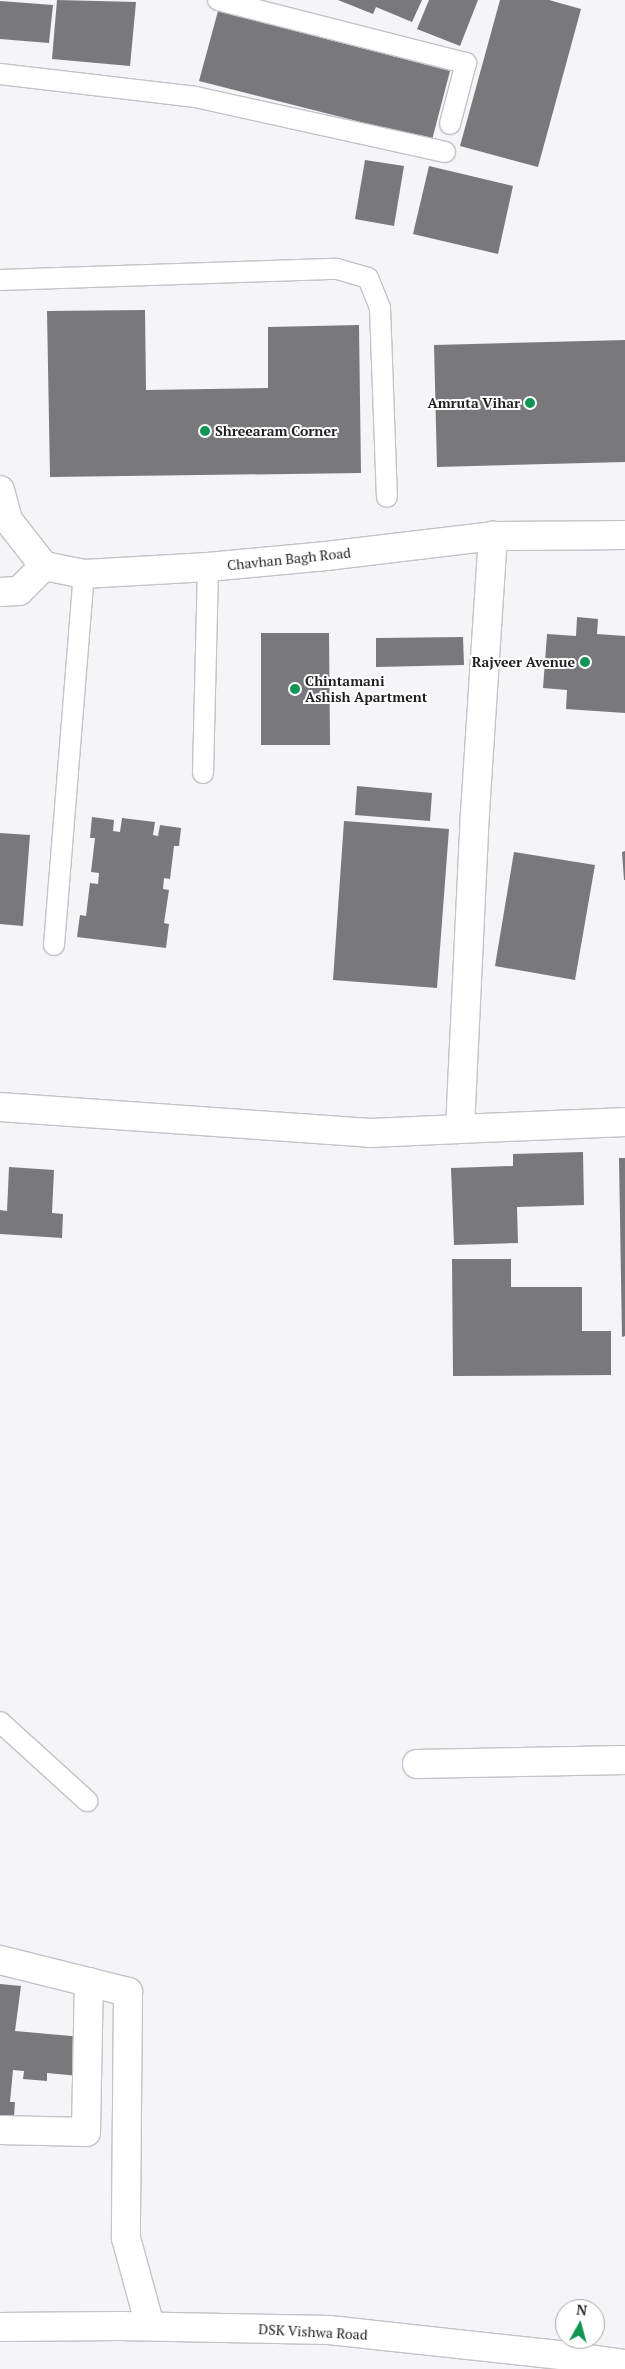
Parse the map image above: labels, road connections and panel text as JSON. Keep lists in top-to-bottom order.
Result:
{
  "streets": {
    "street": ["Chavhan Bagh Road", "DSK Vishwa Road"]
  },
  "places": [
    "Amruta Vihar",
    "Shreearam Corner",
    "Rajveer Avenue",
    "Chintamani Ashish Apartment"
  ],
  "north": "top"
}
